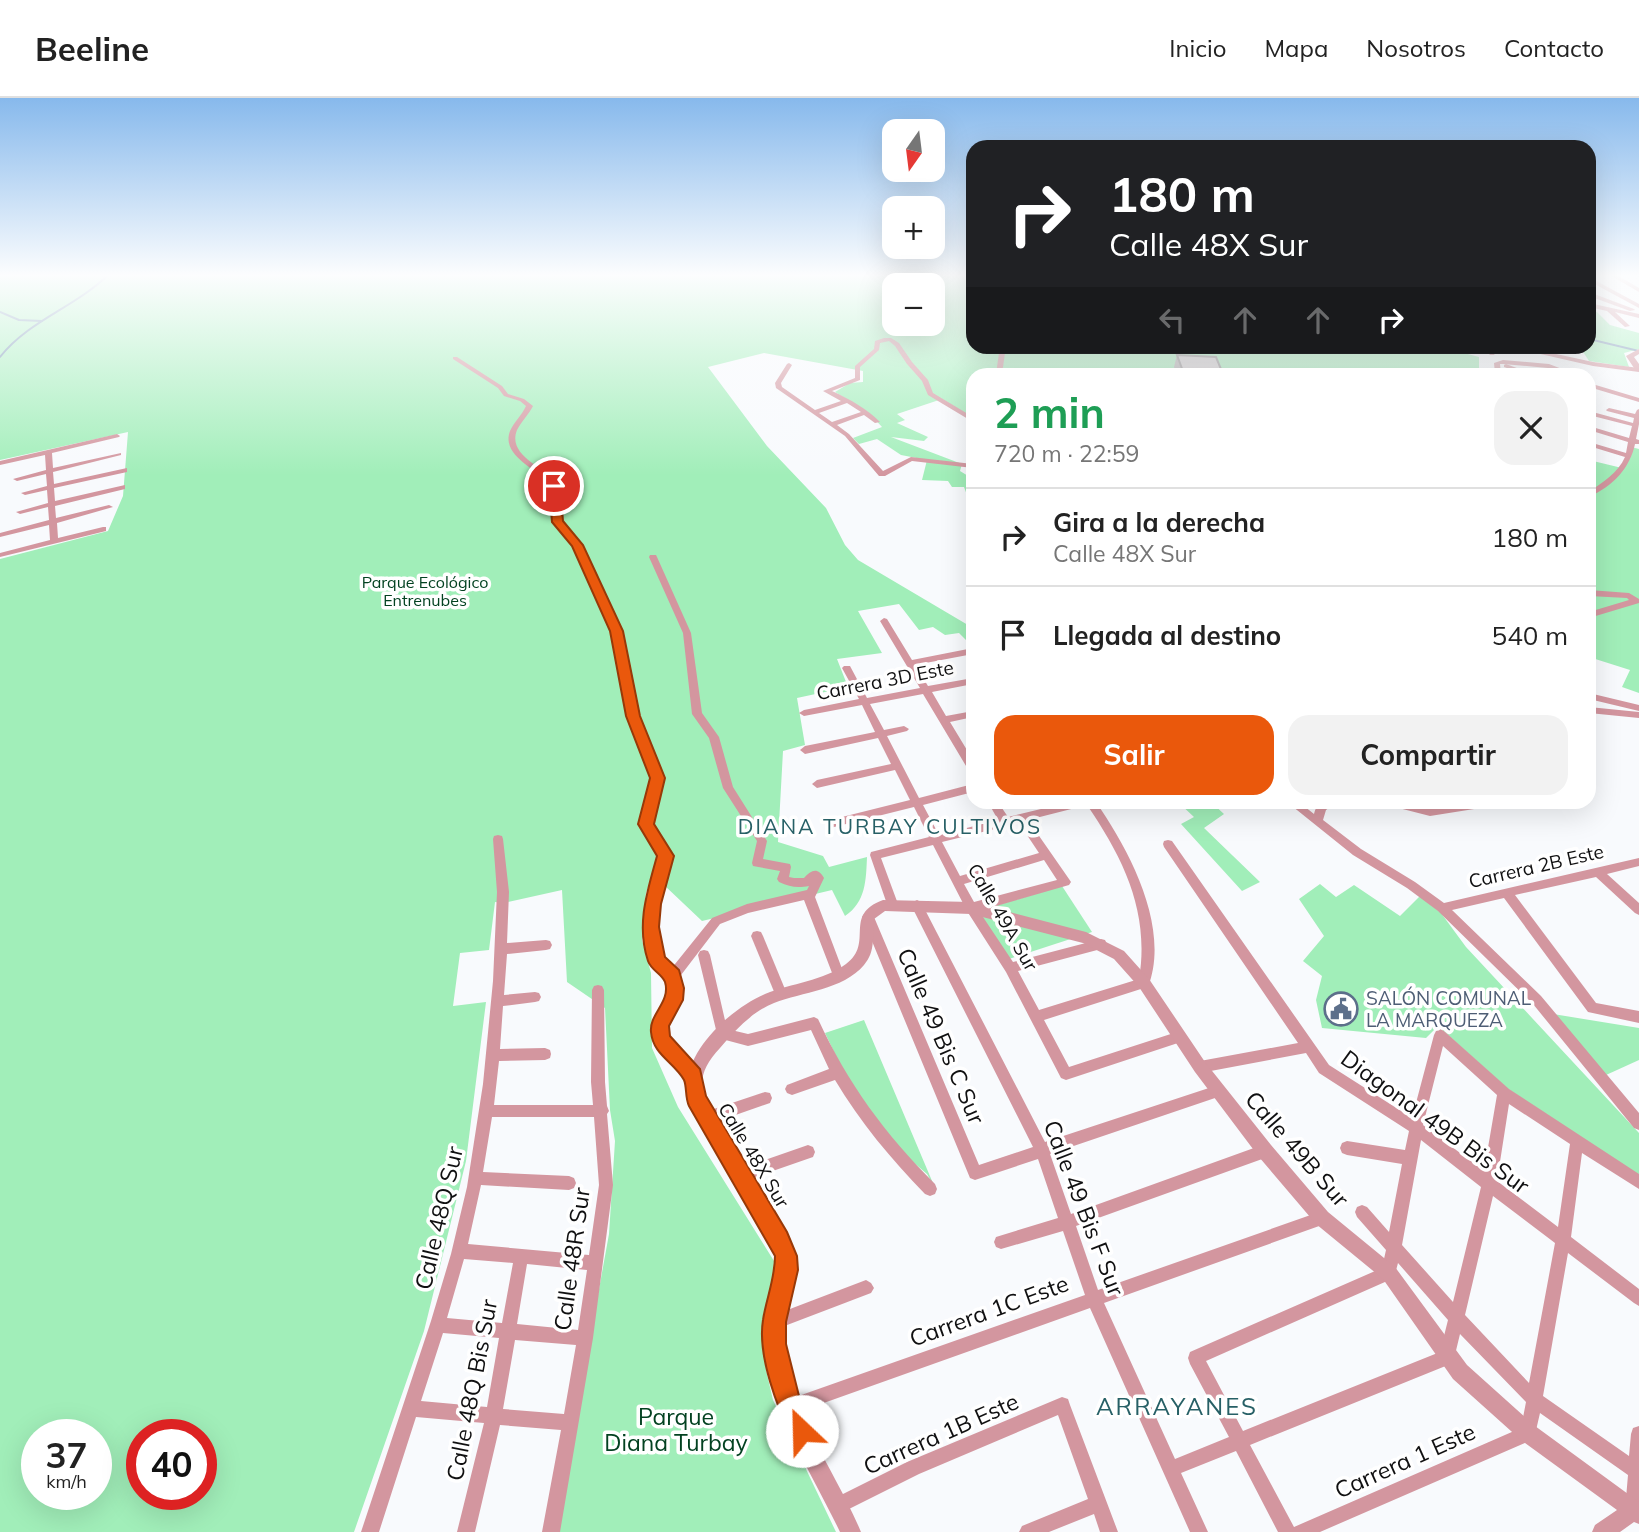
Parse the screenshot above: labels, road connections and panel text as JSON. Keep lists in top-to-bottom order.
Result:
{
  "streets": {
    "street": [
      "Carrera 3D Este",
      "Carrera 2B Este",
      "Calle 49A Sur",
      "Calle 49 Bis C Sur",
      "Diagonal 49B Bis Sur",
      "Calle 49B Sur",
      "Calle 48X Sur",
      "Calle 49 Bis F Sur",
      "Calle 48Q Sur",
      "Calle 48R Sur",
      "Carrera 1C Este",
      "Calle 48Q Bis Sur",
      "Carrera 1B Este",
      "Carrera 1 Este"
    ]
  },
  "crossings": [
    ["Carrera 3D Este", "Calle 49A Sur"],
    ["Calle 49A Sur", "Calle 49B Sur"],
    ["Calle 49 Bis C Sur", "Calle 49 Bis F Sur"],
    ["Calle 49B Sur", "Carrera 1C Este"],
    ["Calle 49B Sur", "Carrera 1 Este"],
    ["Calle 48X Sur", "Carrera 1C Este"],
    ["Calle 48X Sur", "Carrera 1B Este"],
    ["Calle 49 Bis F Sur", "Carrera 1C Este"]
  ],
  "districts": ["DIANA TURBAY CULTIVOS", "ARRAYANES"],
  "parks": ["Parque Ecológico Entrenubes", "Parque Diana Turbay"],
  "places": {
    "public building": ["SALÓN COMUNAL LA MARQUEZA"]
  },
  "north": "bottom",
  "page": {
    "header": "Beeline",
    "nav": [
      "Inicio",
      "Mapa",
      "Nosotros",
      "Contacto"
    ],
    "map_buttons": ["+", "−"],
    "turn": ["180 m", "Calle 48X Sur"],
    "heading": ["2 min", "720 m · 22:59"],
    "list": [
      {
        "name": "Gira a la derecha",
        "note": "Calle 48X Sur",
        "value": "180 m"
      },
      {
        "name": "Llegada al destino",
        "value": "540 m"
      }
    ],
    "buttons": ["Salir", "Compartir"],
    "speed": "37 km/h",
    "limit": "40"
  }
}
